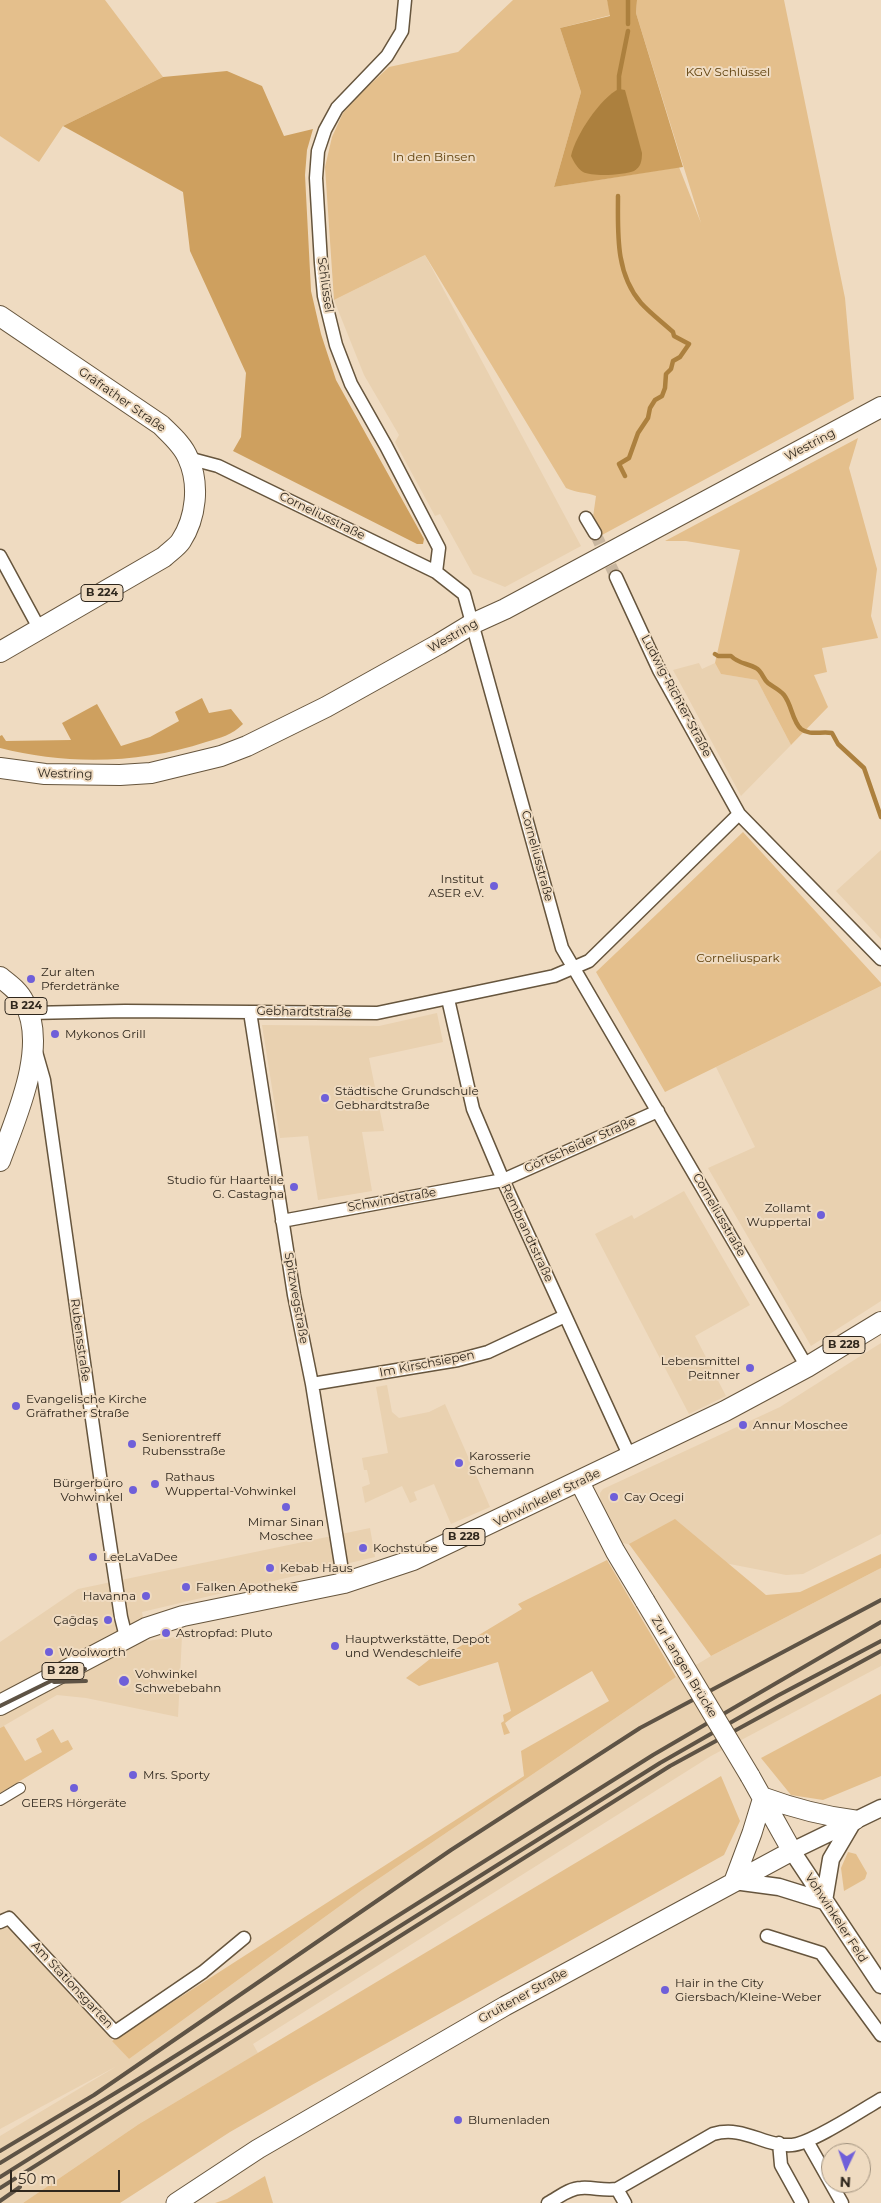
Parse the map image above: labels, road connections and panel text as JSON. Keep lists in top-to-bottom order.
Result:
{
  "streets": {
    "main road": [
      "Gräfrather Straße",
      "Westring",
      "B 224",
      "B 228",
      "Vohwinkeler Straße",
      "Zur Langen Brücke",
      "Gruitener Straße"
    ],
    "street": [
      "Schlüssel",
      "Corneliusstraße",
      "Ludwig-Richter-Straße",
      "Gebhardtstraße",
      "Görtscheider Straße",
      "Schwindstraße",
      "Rembrandtstraße",
      "Spitzwegstraße",
      "Rubensstraße",
      "Im Kirschsiepen",
      "Vohwinkeler Feld",
      "Am Stationsgarten"
    ]
  },
  "crossings": [
    ["Schlüssel", "Corneliusstraße"],
    ["Gräfrather Straße", "Corneliusstraße"],
    ["Westring", "Corneliusstraße"],
    ["Corneliusstraße", "Gebhardtstraße"],
    ["Corneliusstraße", "Görtscheider Straße"],
    ["Corneliusstraße", "Vohwinkeler Straße"],
    ["B 224", "Gebhardtstraße"],
    ["B 224", "Rubensstraße"],
    ["Gebhardtstraße", "Rembrandtstraße"],
    ["Gebhardtstraße", "Spitzwegstraße"],
    ["Görtscheider Straße", "Schwindstraße"],
    ["Görtscheider Straße", "Rembrandtstraße"],
    ["Schwindstraße", "Rembrandtstraße"],
    ["Schwindstraße", "Spitzwegstraße"],
    ["Rembrandtstraße", "Im Kirschsiepen"],
    ["Rembrandtstraße", "Vohwinkeler Straße"],
    ["Spitzwegstraße", "Im Kirschsiepen"],
    ["Spitzwegstraße", "Vohwinkeler Straße"],
    ["Rubensstraße", "Vohwinkeler Straße"],
    ["Vohwinkeler Straße", "Zur Langen Brücke"],
    ["Zur Langen Brücke", "Vohwinkeler Feld"],
    ["Zur Langen Brücke", "Gruitener Straße"],
    ["Vohwinkeler Feld", "Gruitener Straße"]
  ],
  "parks": ["KGV Schlüssel", "In den Binsen", "Corneliuspark"],
  "places": [
    "Institut ASER e.V.",
    "Zur alten Pferdetränke",
    "Mykonos Grill",
    "Städtische Grundschule Gebhardtstraße",
    "Studio für Haarteile G. Castagna",
    "Zollamt Wuppertal",
    "Lebensmittel Peitnner",
    "Evangelische Kirche Gräfrather Straße",
    "Annur Moschee",
    "Seniorentreff Rubensstraße",
    "Karosserie Schemann",
    "Rathaus Wuppertal-Vohwinkel",
    "Bürgerbüro Vohwinkel",
    "Cay Ocegi",
    "Mimar Sinan Moschee",
    "Kochstube",
    "LeeLaVaDee",
    "Kebab Haus",
    "Falken Apotheke",
    "Havanna",
    "Çağdaş",
    "Astropfad: Pluto",
    "Hauptwerkstätte, Depot und Wendeschleife",
    "Woolworth",
    "Vohwinkel Schwebebahn",
    "Mrs. Sporty",
    "GEERS Hörgeräte",
    "Hair in the City Giersbach/Kleine-Weber",
    "Blumenladen"
  ],
  "scale_bar": "50 m",
  "north": "bottom"
}
